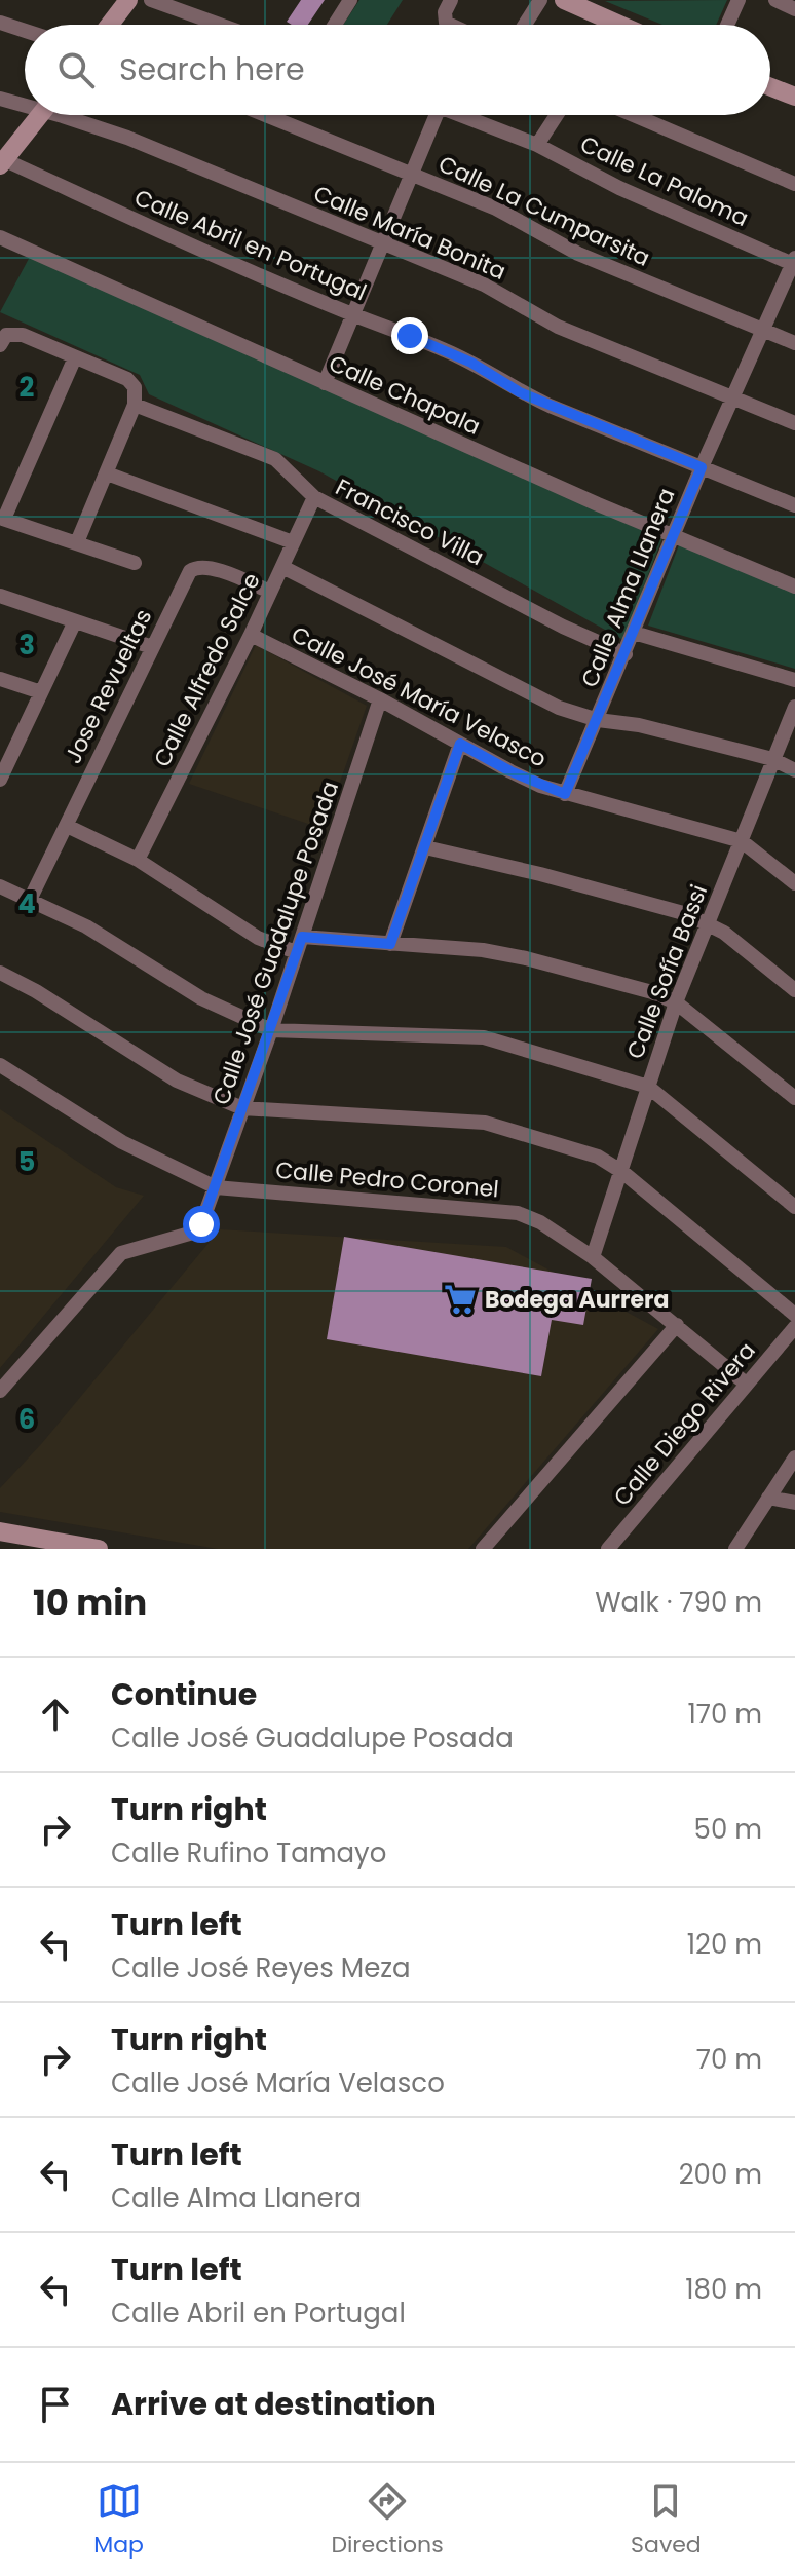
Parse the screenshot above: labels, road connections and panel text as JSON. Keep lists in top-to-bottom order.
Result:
{
  "streets": {
    "street": [
      "Calle La Paloma",
      "Calle La Cumparsita",
      "Calle María Bonita",
      "Calle Abril en Portugal",
      "Calle Chapala",
      "Francisco Villa",
      "Calle Alma Llanera",
      "Calle Alfredo Salce",
      "Jose Revueltas",
      "Calle José María Velasco",
      "Calle José Guadalupe Posada",
      "Calle Sofía Bassi",
      "Calle Pedro Coronel",
      "Calle Diego Rivera"
    ]
  },
  "crossings": [
    ["Calle La Paloma", "Calle Alma Llanera"],
    ["Calle La Cumparsita", "Calle Alma Llanera"],
    ["Calle María Bonita", "Calle Alma Llanera"],
    ["Calle Abril en Portugal", "Calle Alma Llanera"],
    ["Calle Chapala", "Calle Alma Llanera"],
    ["Francisco Villa", "Calle Alma Llanera"],
    ["Francisco Villa", "Calle Alfredo Salce"],
    ["Calle Alma Llanera", "Calle José María Velasco"],
    ["Calle Alfredo Salce", "Jose Revueltas"],
    ["Calle Alfredo Salce", "Calle José María Velasco"],
    ["Calle José María Velasco", "Calle José Guadalupe Posada"],
    ["Calle José María Velasco", "Calle Sofía Bassi"],
    ["Calle José Guadalupe Posada", "Calle Pedro Coronel"],
    ["Calle Sofía Bassi", "Calle Pedro Coronel"],
    ["Calle Pedro Coronel", "Calle Diego Rivera"]
  ],
  "places": {
    "supermarket": ["Bodega Aurrera"]
  },
  "page": {
    "search": "Search here",
    "heading": ["10 min", "Walk · 790 m"],
    "list": [
      ["Continue", "Calle José Guadalupe Posada", "170 m"],
      ["Turn right", "Calle Rufino Tamayo", "50 m"],
      ["Turn left", "Calle José Reyes Meza", "120 m"],
      ["Turn right", "Calle José María Velasco", "70 m"],
      ["Turn left", "Calle Alma Llanera", "200 m"],
      ["Turn left", "Calle Abril en Portugal", "180 m"],
      "Arrive at destination"
    ],
    "nav": ["Map", "Directions", "Saved"]
  },
  "grid": {
    "rows": [
      "2",
      "3",
      "4",
      "5",
      "6"
    ]
  }
}
